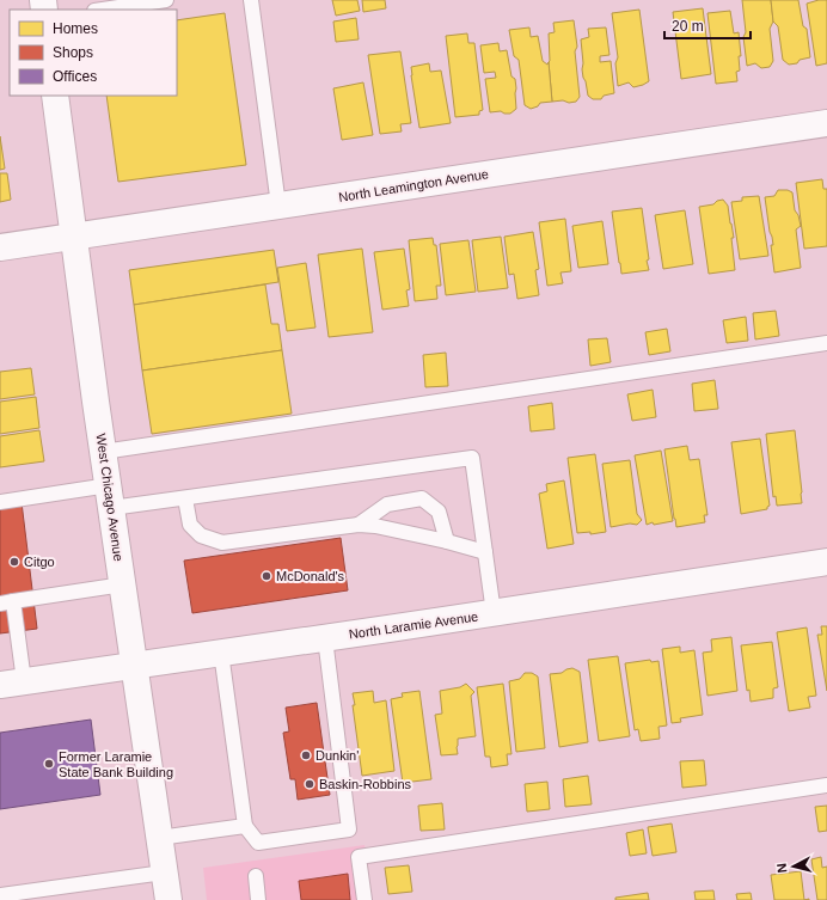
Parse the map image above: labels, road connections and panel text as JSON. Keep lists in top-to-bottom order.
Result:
{
  "streets": {
    "street": ["North Leamington Avenue", "West Chicago Avenue", "North Laramie Avenue"]
  },
  "crossings": [
    ["North Leamington Avenue", "West Chicago Avenue"],
    ["West Chicago Avenue", "North Laramie Avenue"]
  ],
  "places": [
    "Citgo",
    "McDonald's",
    "Dunkin'",
    "Former Laramie State Bank Building",
    "Baskin-Robbins"
  ],
  "legend": ["Homes", "Shops", "Offices"],
  "scale_bar": "20 m",
  "north": "left"
}
